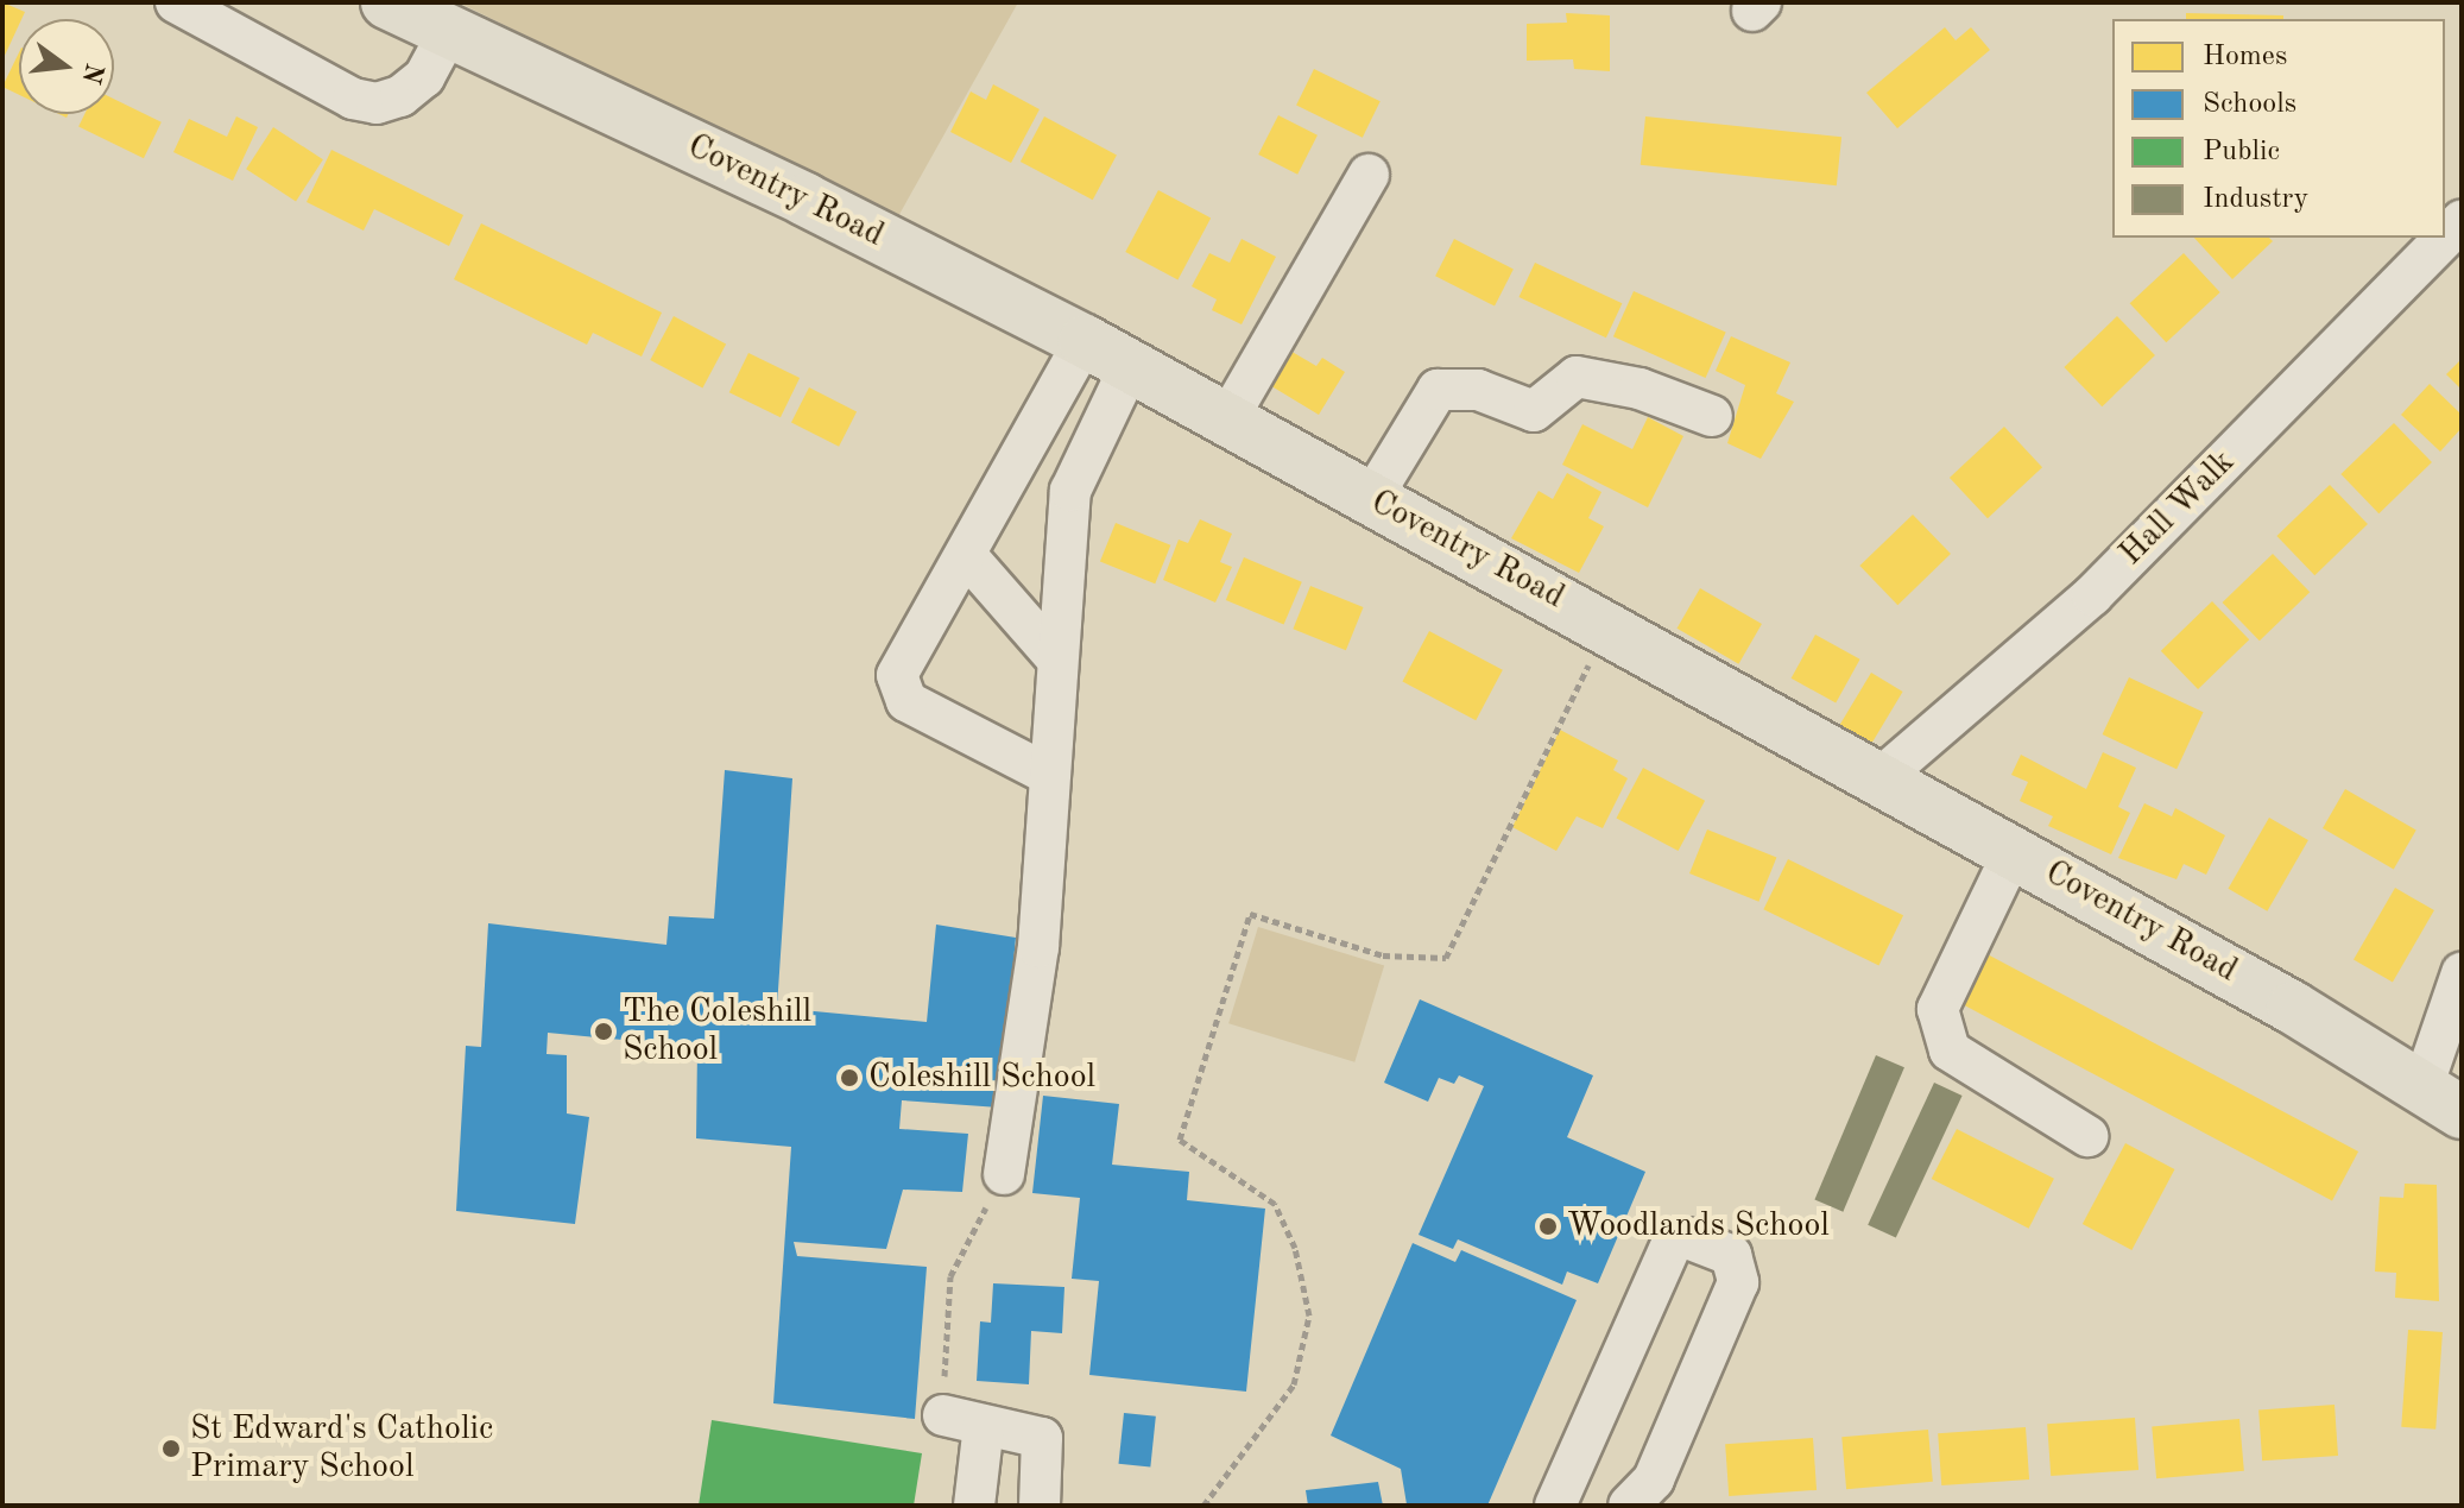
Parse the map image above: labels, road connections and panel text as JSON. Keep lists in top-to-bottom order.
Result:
{
  "streets": {
    "main road": ["Coventry Road"],
    "street": ["Hall Walk"]
  },
  "crossings": [
    ["Coventry Road", "Hall Walk"]
  ],
  "places": [
    "The Coleshill School",
    "Coleshill School",
    "Woodlands School",
    "St Edward's Catholic Primary School"
  ],
  "legend": [
    "Homes",
    "Schools",
    "Public",
    "Industry"
  ],
  "north": "right"
}
